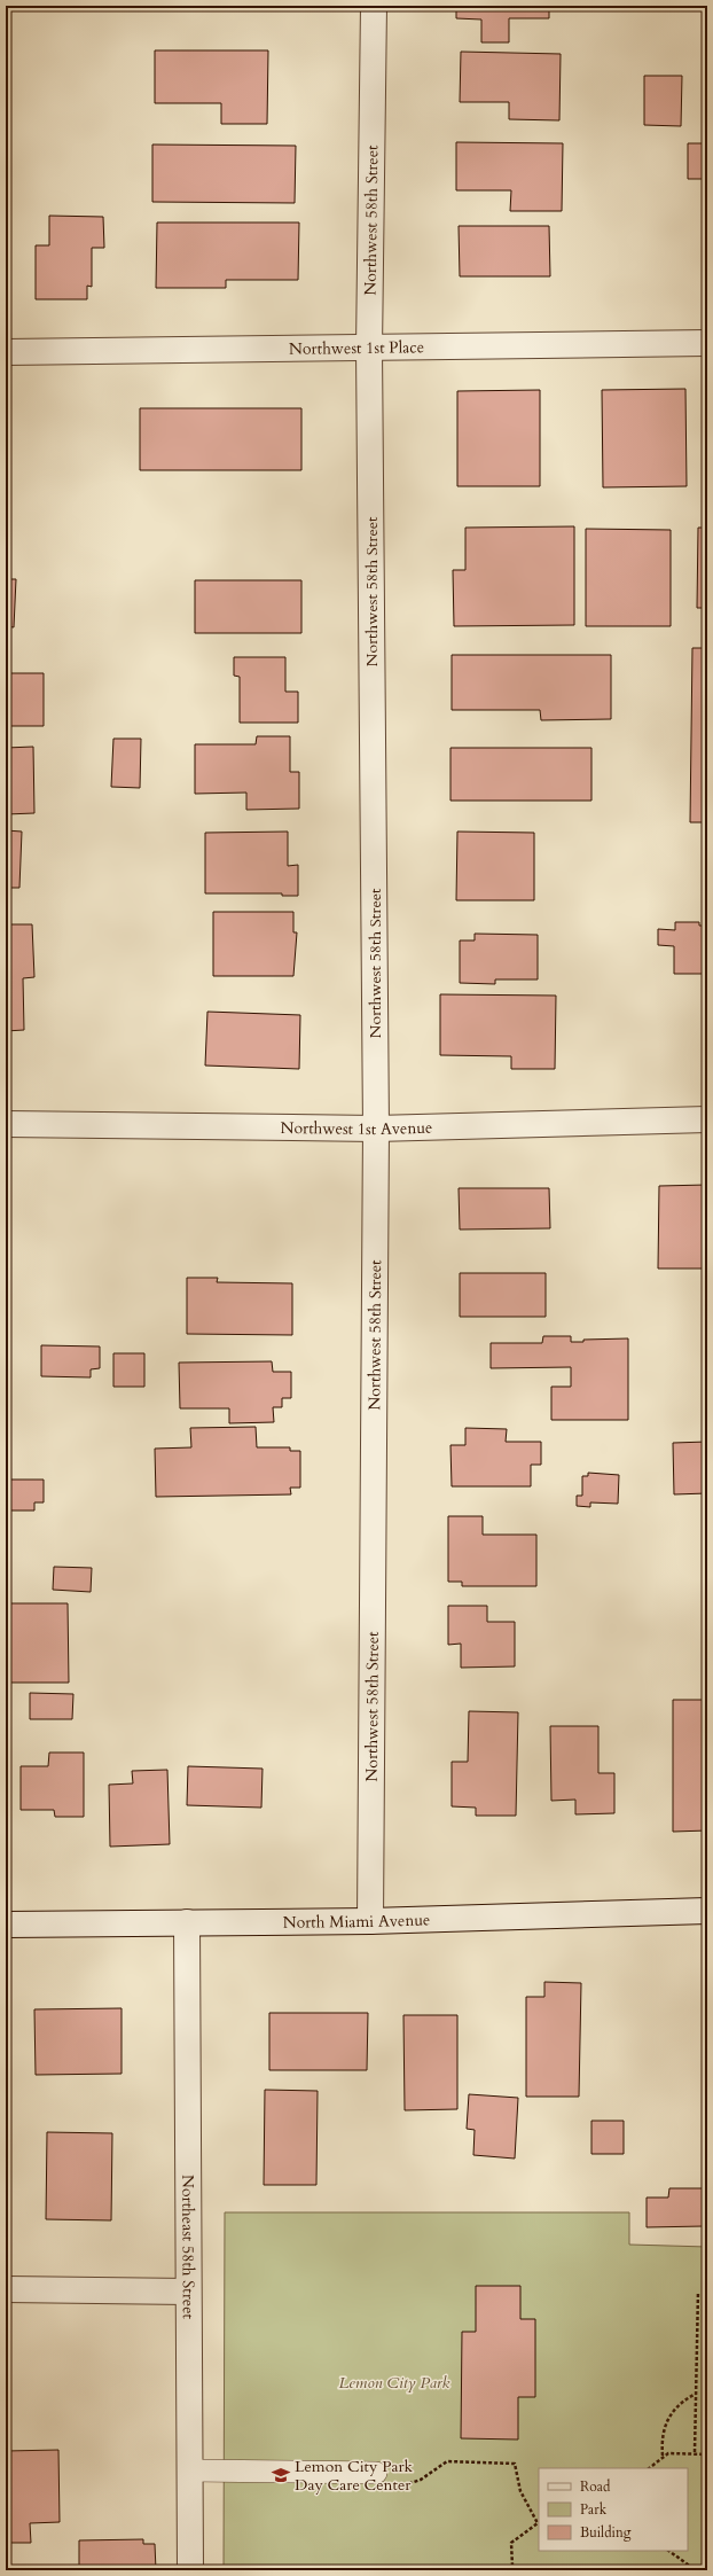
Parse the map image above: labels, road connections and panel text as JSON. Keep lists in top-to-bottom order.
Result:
{
  "streets": {
    "street": [
      "Northwest 58th Street",
      "Northwest 1st Place",
      "Northwest 1st Avenue",
      "North Miami Avenue",
      "Northeast 58th Street"
    ]
  },
  "crossings": [
    ["Northwest 58th Street", "Northwest 1st Place"],
    ["Northwest 58th Street", "Northwest 1st Avenue"],
    ["Northwest 58th Street", "North Miami Avenue"],
    ["North Miami Avenue", "Northeast 58th Street"]
  ],
  "parks": ["Lemon City Park"],
  "places": {
    "school or university": ["Lemon City Park Day Care Center"]
  },
  "legend": ["Road", "Park", "Building"]
}
